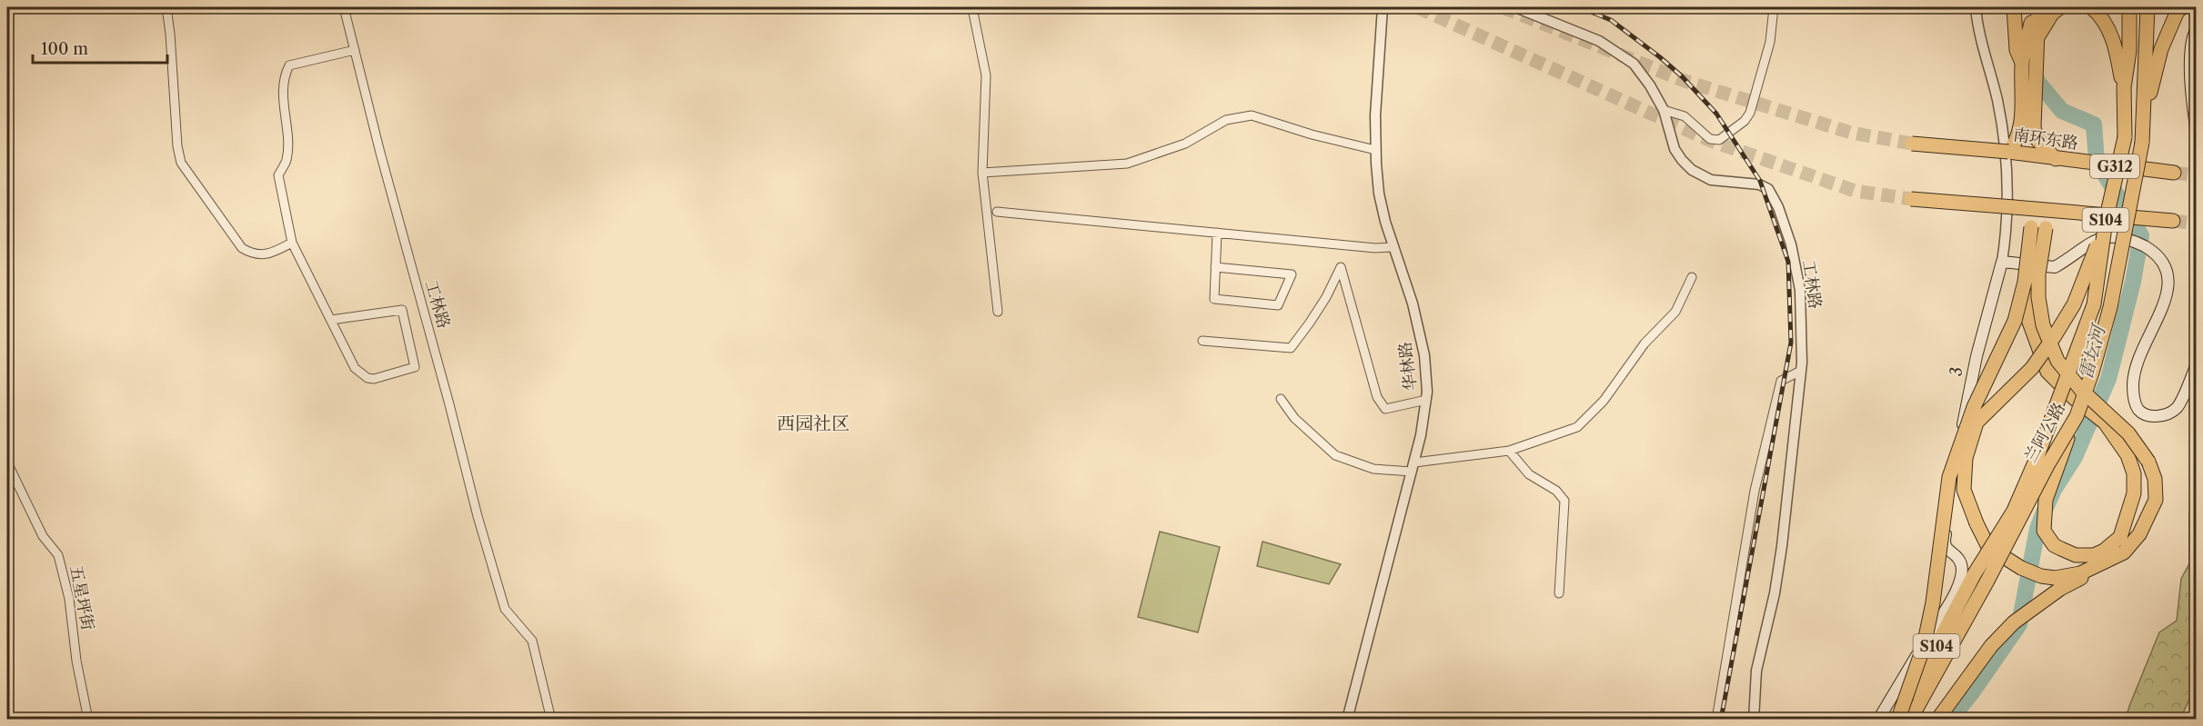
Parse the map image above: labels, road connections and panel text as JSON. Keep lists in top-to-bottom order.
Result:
{
  "streets": {
    "highway": [
      "南环东路",
      "G312",
      "S104",
      "兰阿公路"
    ],
    "main road": ["3"],
    "street": ["工林路", "华林路", "五星坪街"]
  },
  "districts": ["西园社区"],
  "water": ["雷坛河"],
  "scale_bar": "100 m"
}
